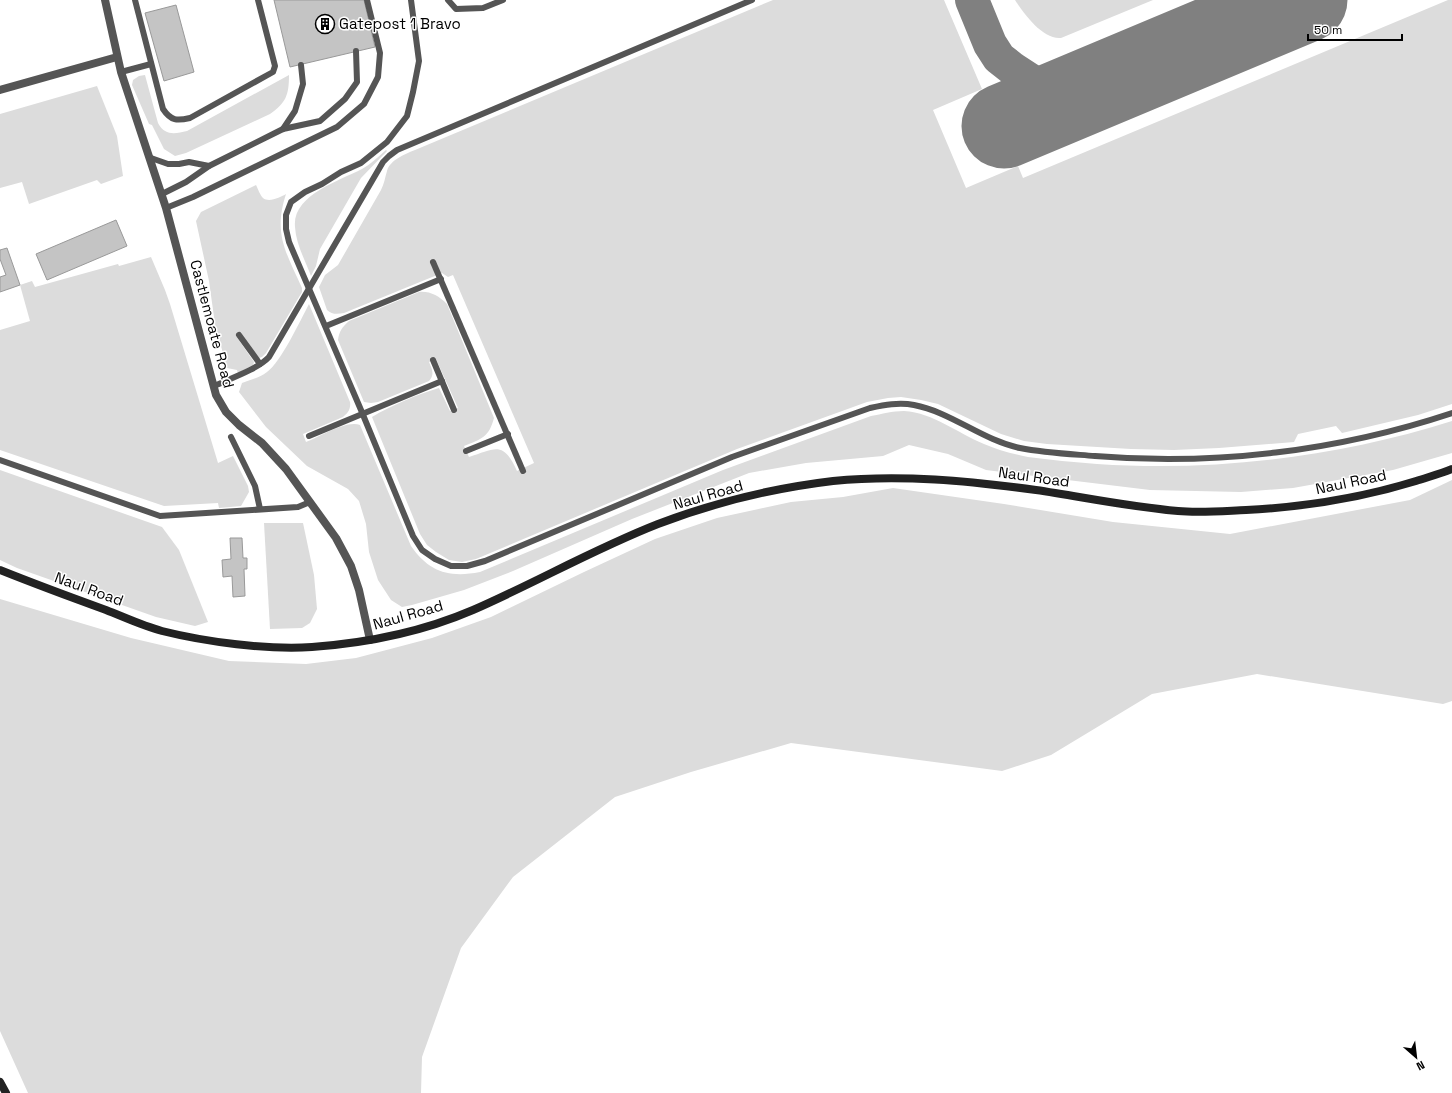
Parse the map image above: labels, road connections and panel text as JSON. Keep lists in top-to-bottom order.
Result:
{
  "streets": {
    "street": ["Castlemoate Road", "Naul Road"]
  },
  "crossings": [
    ["Castlemoate Road", "Naul Road"]
  ],
  "places": {
    "building": ["Gatepost 1 Bravo"]
  },
  "scale_bar": "50 m",
  "north": "bottom right"
}
